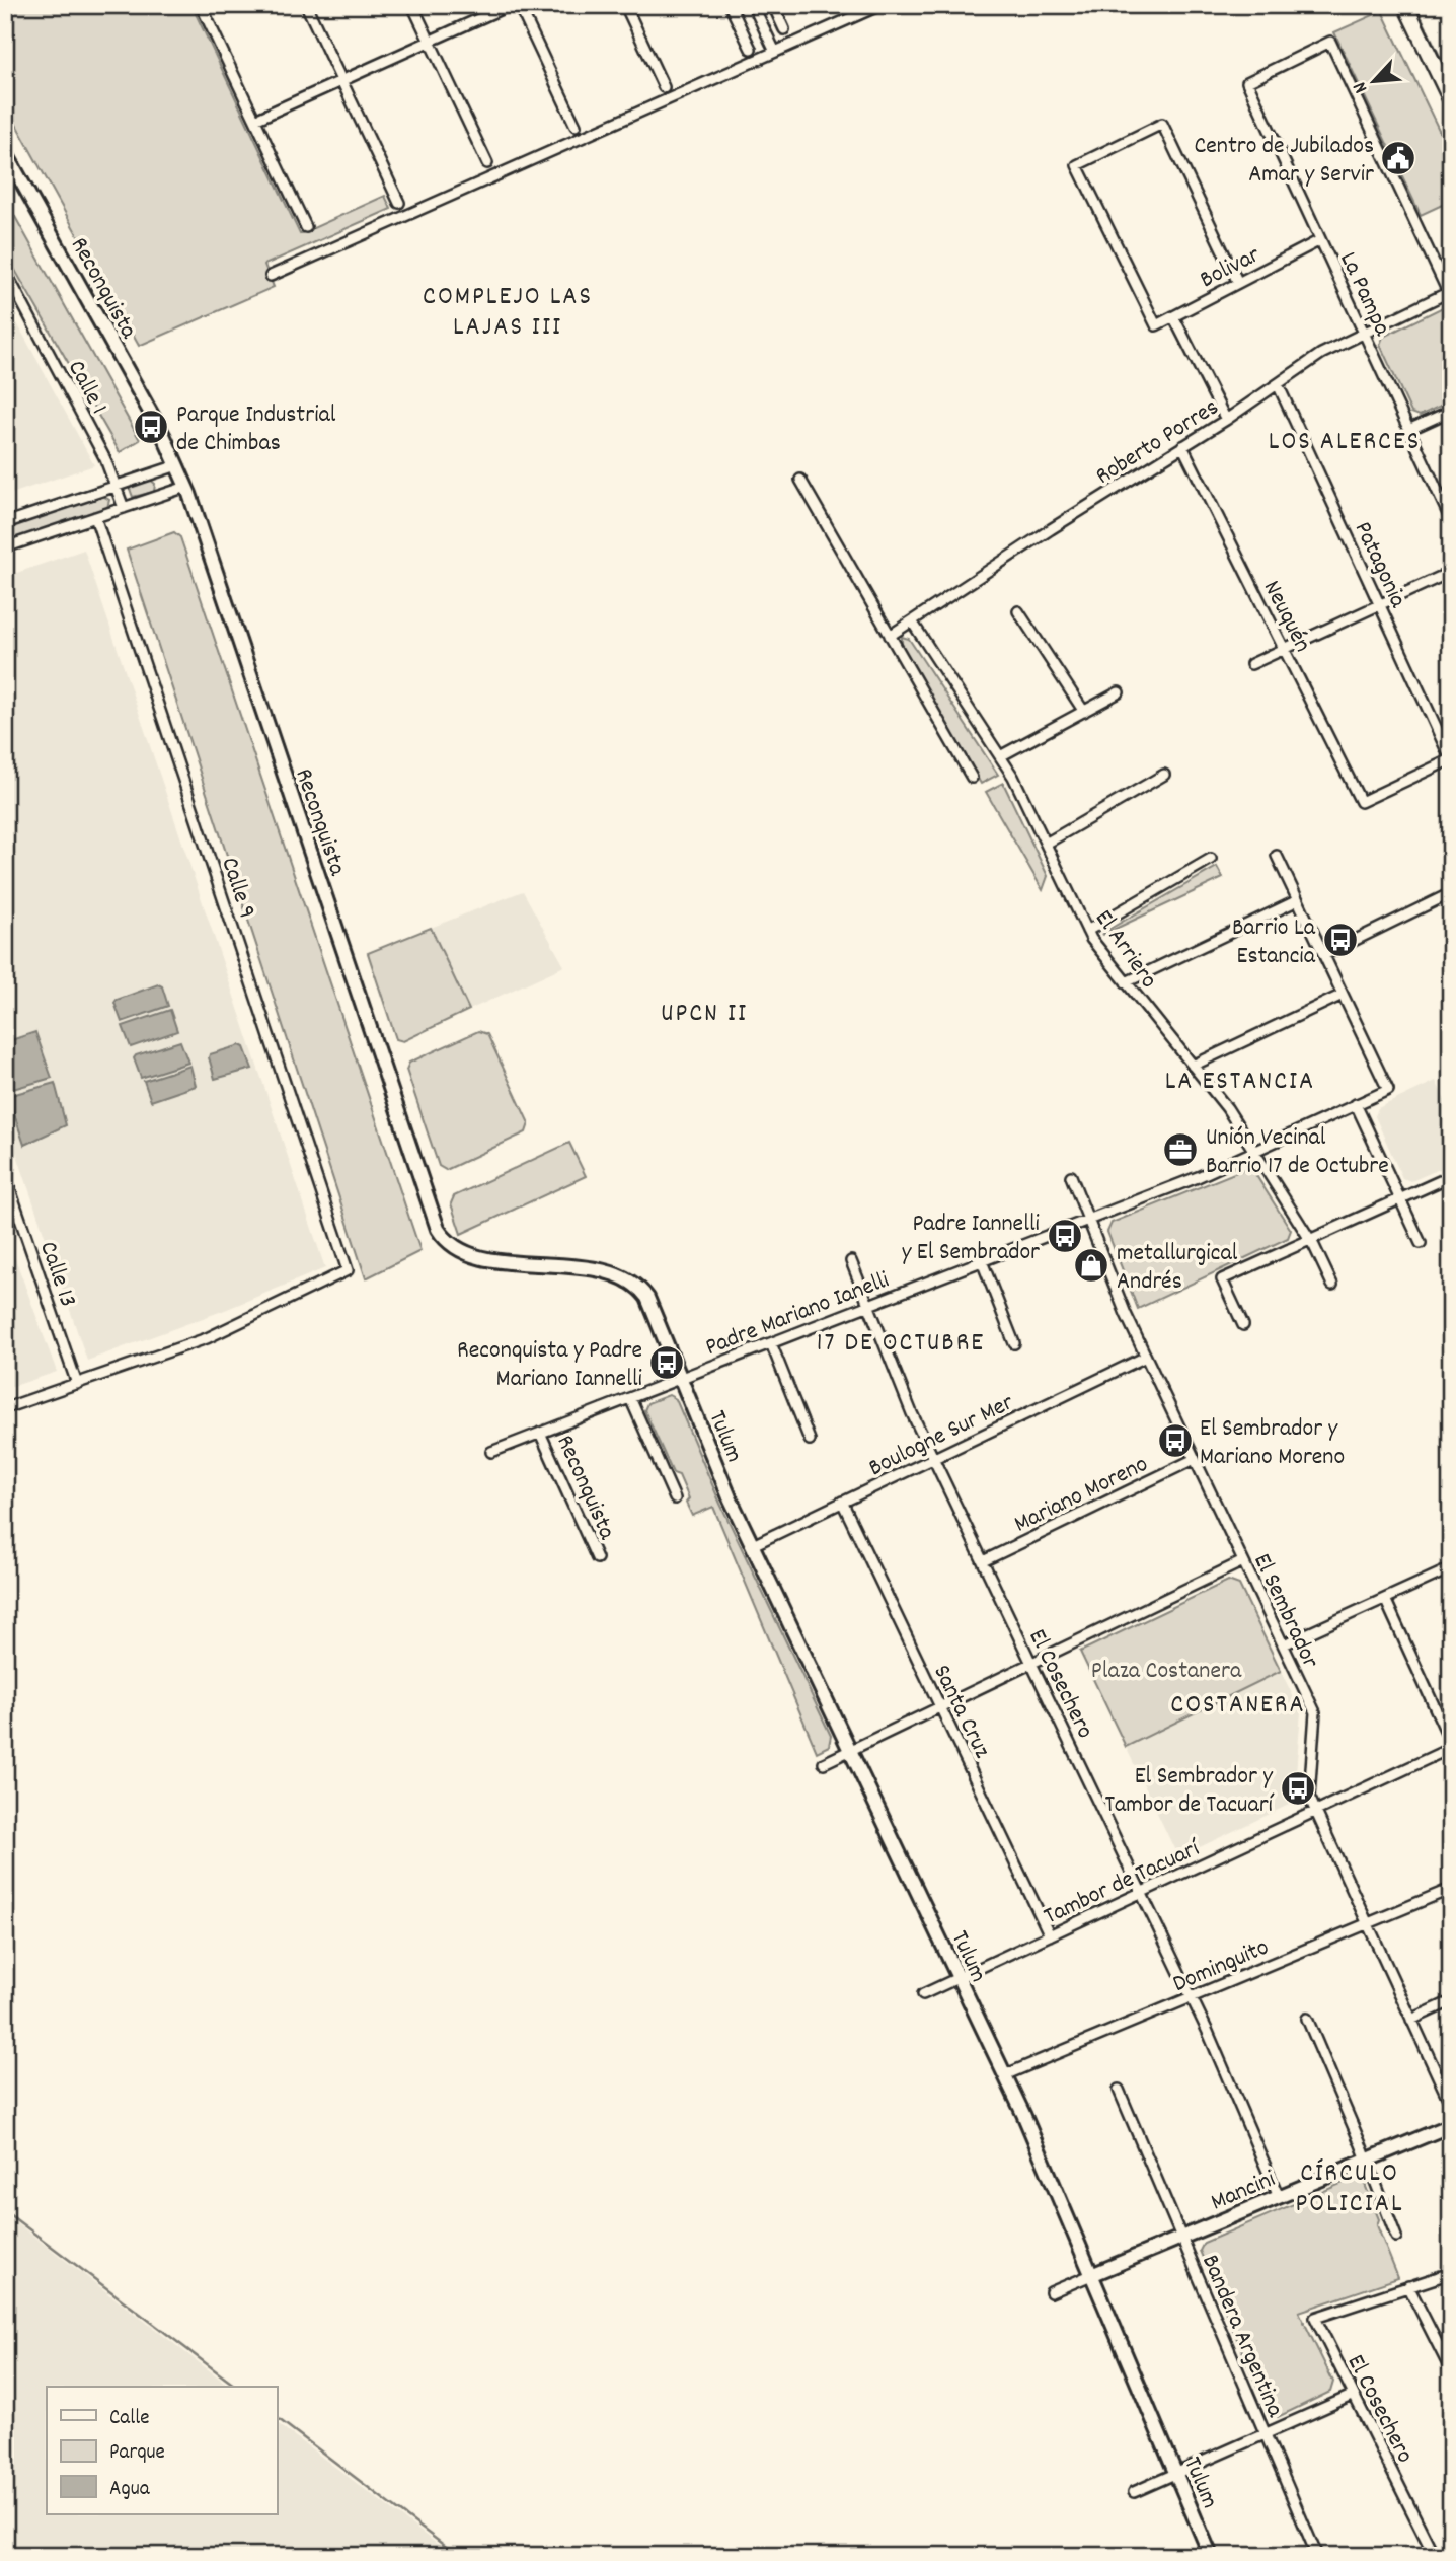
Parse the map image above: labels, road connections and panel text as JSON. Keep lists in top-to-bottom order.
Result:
{
  "streets": {
    "street": [
      "Bolivar",
      "Reconquista",
      "La Pampa",
      "Calle 1",
      "Roberto Porres",
      "Patagonia",
      "Neuquén",
      "Calle 9",
      "El Arriero",
      "Calle 13",
      "Padre Mariano Ianelli",
      "Boulogne Sur Mer",
      "Tulum",
      "Mariano Moreno",
      "El Sembrador",
      "El Cosechero",
      "Santa Cruz",
      "Tambor de Tacuarí",
      "Dominguito",
      "Mancini",
      "Bandera Argentina"
    ]
  },
  "crossings": [
    ["Bolivar", "La Pampa"],
    ["Reconquista", "Padre Mariano Ianelli"],
    ["Reconquista", "Tulum"],
    ["La Pampa", "Roberto Porres"],
    ["Roberto Porres", "Patagonia"],
    ["Roberto Porres", "Neuquén"],
    ["Roberto Porres", "El Arriero"],
    ["Patagonia", "Neuquén"],
    ["Calle 9", "Calle 13"],
    ["El Arriero", "Padre Mariano Ianelli"],
    ["Padre Mariano Ianelli", "Tulum"],
    ["Padre Mariano Ianelli", "El Sembrador"],
    ["Padre Mariano Ianelli", "El Cosechero"],
    ["Boulogne Sur Mer", "Tulum"],
    ["Boulogne Sur Mer", "El Sembrador"],
    ["Boulogne Sur Mer", "El Cosechero"],
    ["Boulogne Sur Mer", "Santa Cruz"],
    ["Tulum", "Tambor de Tacuarí"],
    ["Tulum", "Dominguito"],
    ["Tulum", "Mancini"],
    ["Mariano Moreno", "El Sembrador"],
    ["Mariano Moreno", "El Cosechero"],
    ["El Sembrador", "Tambor de Tacuarí"],
    ["El Sembrador", "Dominguito"],
    ["El Cosechero", "Tambor de Tacuarí"],
    ["El Cosechero", "Dominguito"],
    ["El Cosechero", "Mancini"],
    ["Santa Cruz", "Tambor de Tacuarí"],
    ["Mancini", "Bandera Argentina"]
  ],
  "districts": [
    "COMPLEJO LAS LAJAS III",
    "LOS ALERCES",
    "UPCN II",
    "LA ESTANCIA",
    "17 DE OCTUBRE",
    "COSTANERA",
    "CÍRCULO POLICIAL"
  ],
  "parks": ["Plaza Costanera"],
  "places": {
    "public building": ["Centro de Jubilados Amar y Servir"],
    "bus stop": [
      "Parque Industrial de Chimbas",
      "Barrio La Estancia",
      "Padre Iannelli y El Sembrador",
      "Reconquista y Padre Mariano Iannelli",
      "El Sembrador y Mariano Moreno",
      "El Sembrador y Tambor de Tacuarí"
    ],
    "office": ["Unión Vecinal Barrio 17 de Octubre"],
    "shop": ["metallurgical Andrés"]
  },
  "legend": ["Calle", "Parque", "Agua"],
  "north": "bottom left"
}
